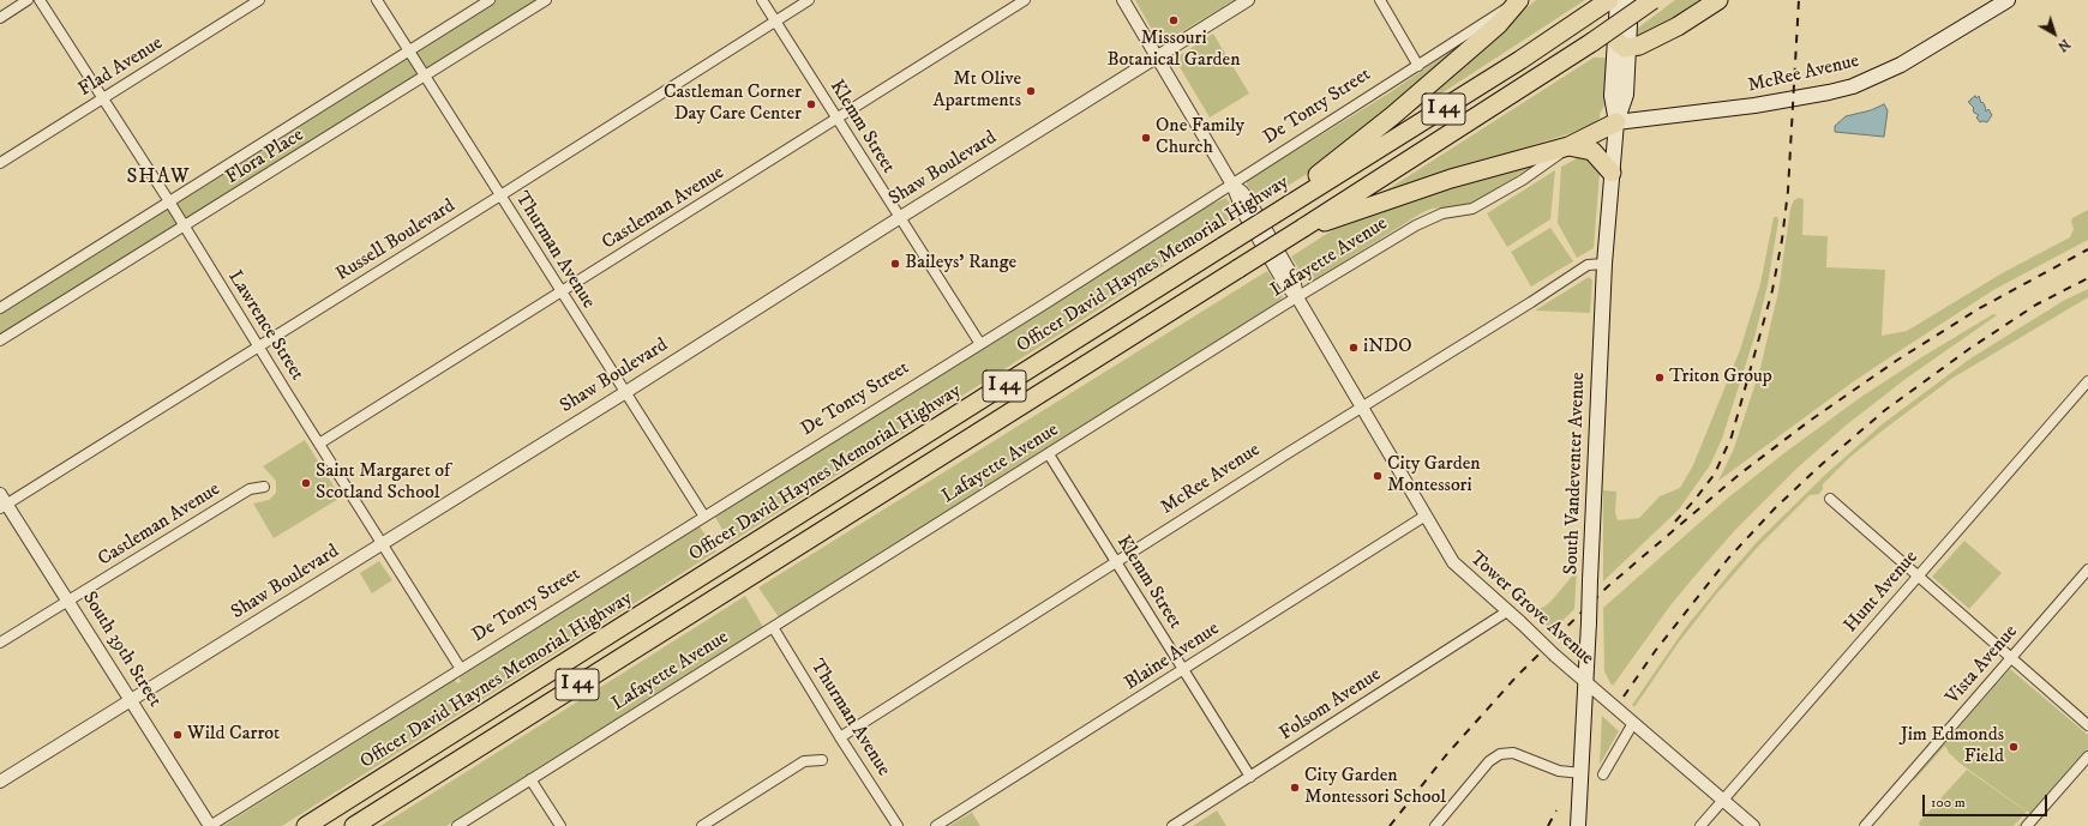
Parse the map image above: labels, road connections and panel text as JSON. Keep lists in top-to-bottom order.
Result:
{
  "streets": {
    "highway": ["I 44", "Officer David Haynes Memorial Highway"],
    "main road": ["McRee Avenue", "South Vandeventer Avenue"],
    "street": [
      "Flad Avenue",
      "De Tonty Street",
      "Klemm Street",
      "Flora Place",
      "Shaw Boulevard",
      "Castleman Avenue",
      "Russell Boulevard",
      "Thurman Avenue",
      "Lafayette Avenue",
      "Lawrence Street",
      "Hunt Avenue",
      "Tower Grove Avenue",
      "South 39th Street",
      "Blaine Avenue",
      "Vista Avenue",
      "Folsom Avenue"
    ]
  },
  "crossings": [
    ["Flad Avenue", "Lawrence Street"],
    ["McRee Avenue", "Klemm Street"],
    ["McRee Avenue", "Thurman Avenue"],
    ["McRee Avenue", "South Vandeventer Avenue"],
    ["McRee Avenue", "Tower Grove Avenue"],
    ["De Tonty Street", "Klemm Street"],
    ["De Tonty Street", "Thurman Avenue"],
    ["De Tonty Street", "Lawrence Street"],
    ["De Tonty Street", "Tower Grove Avenue"],
    ["De Tonty Street", "South 39th Street"],
    ["Klemm Street", "Shaw Boulevard"],
    ["Klemm Street", "Castleman Avenue"],
    ["Klemm Street", "Russell Boulevard"],
    ["Klemm Street", "Lafayette Avenue"],
    ["Klemm Street", "Blaine Avenue"],
    ["Klemm Street", "Folsom Avenue"],
    ["Flora Place", "Thurman Avenue"],
    ["Flora Place", "Lawrence Street"],
    ["Shaw Boulevard", "Thurman Avenue"],
    ["Shaw Boulevard", "Lawrence Street"],
    ["Shaw Boulevard", "Tower Grove Avenue"],
    ["Shaw Boulevard", "South 39th Street"],
    ["Castleman Avenue", "Thurman Avenue"],
    ["Castleman Avenue", "Lawrence Street"],
    ["Castleman Avenue", "South 39th Street"],
    ["Russell Boulevard", "Thurman Avenue"],
    ["Russell Boulevard", "Lawrence Street"],
    ["Russell Boulevard", "South 39th Street"],
    ["Thurman Avenue", "Lafayette Avenue"],
    ["Lafayette Avenue", "Tower Grove Avenue"],
    ["South Vandeventer Avenue", "Tower Grove Avenue"],
    ["Hunt Avenue", "Tower Grove Avenue"],
    ["Tower Grove Avenue", "Blaine Avenue"],
    ["Tower Grove Avenue", "Folsom Avenue"]
  ],
  "districts": ["SHAW"],
  "places": [
    "Missouri Botanical Garden",
    "Mt Olive Apartments",
    "Castleman Corner Day Care Center",
    "One Family Church",
    "Baileys’ Range",
    "iNDO",
    "Triton Group",
    "City Garden Montessori",
    "Saint Margaret of Scotland School",
    "Wild Carrot",
    "Jim Edmonds Field",
    "City Garden Montessori School"
  ],
  "scale_bar": "100 m",
  "north": "bottom right"
}
